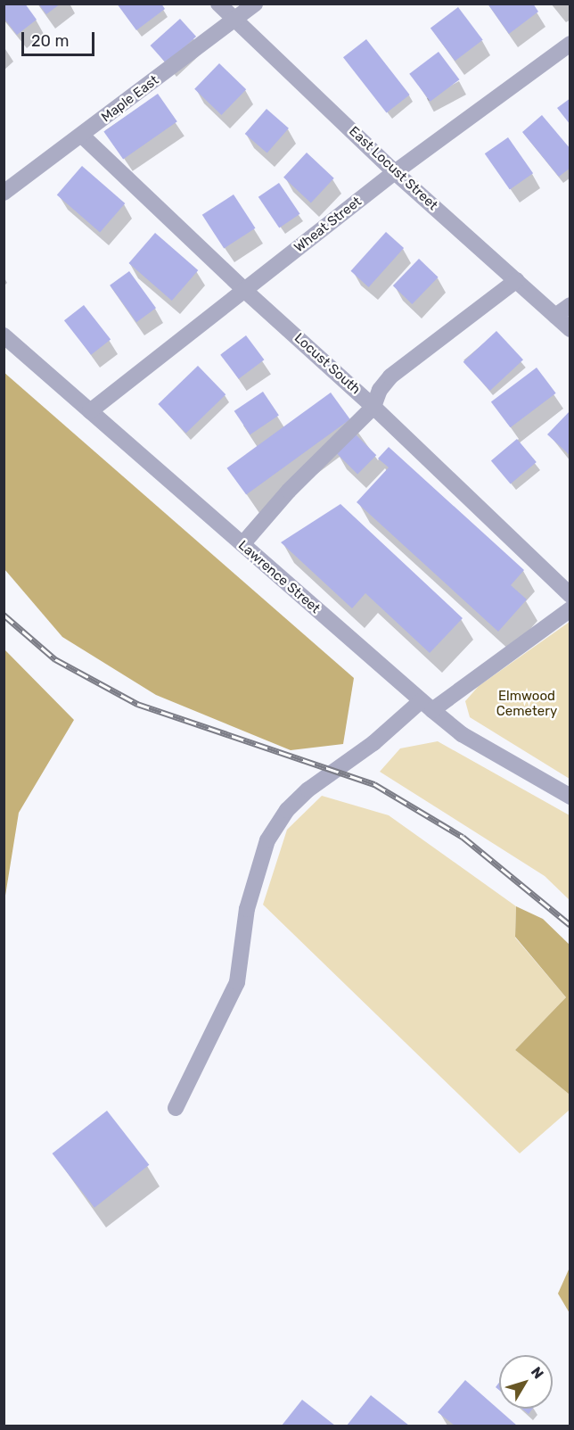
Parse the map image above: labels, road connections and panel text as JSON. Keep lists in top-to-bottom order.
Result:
{
  "streets": {
    "street": [
      "Maple East",
      "East Locust Street",
      "Wheat Street",
      "Locust South",
      "Lawrence Street"
    ]
  },
  "crossings": [
    ["Maple East", "East Locust Street"],
    ["Maple East", "Locust South"],
    ["East Locust Street", "Wheat Street"],
    ["Wheat Street", "Locust South"],
    ["Wheat Street", "Lawrence Street"]
  ],
  "parks": ["Elmwood Cemetery"],
  "scale_bar": "20 m",
  "north": "top right"
}
